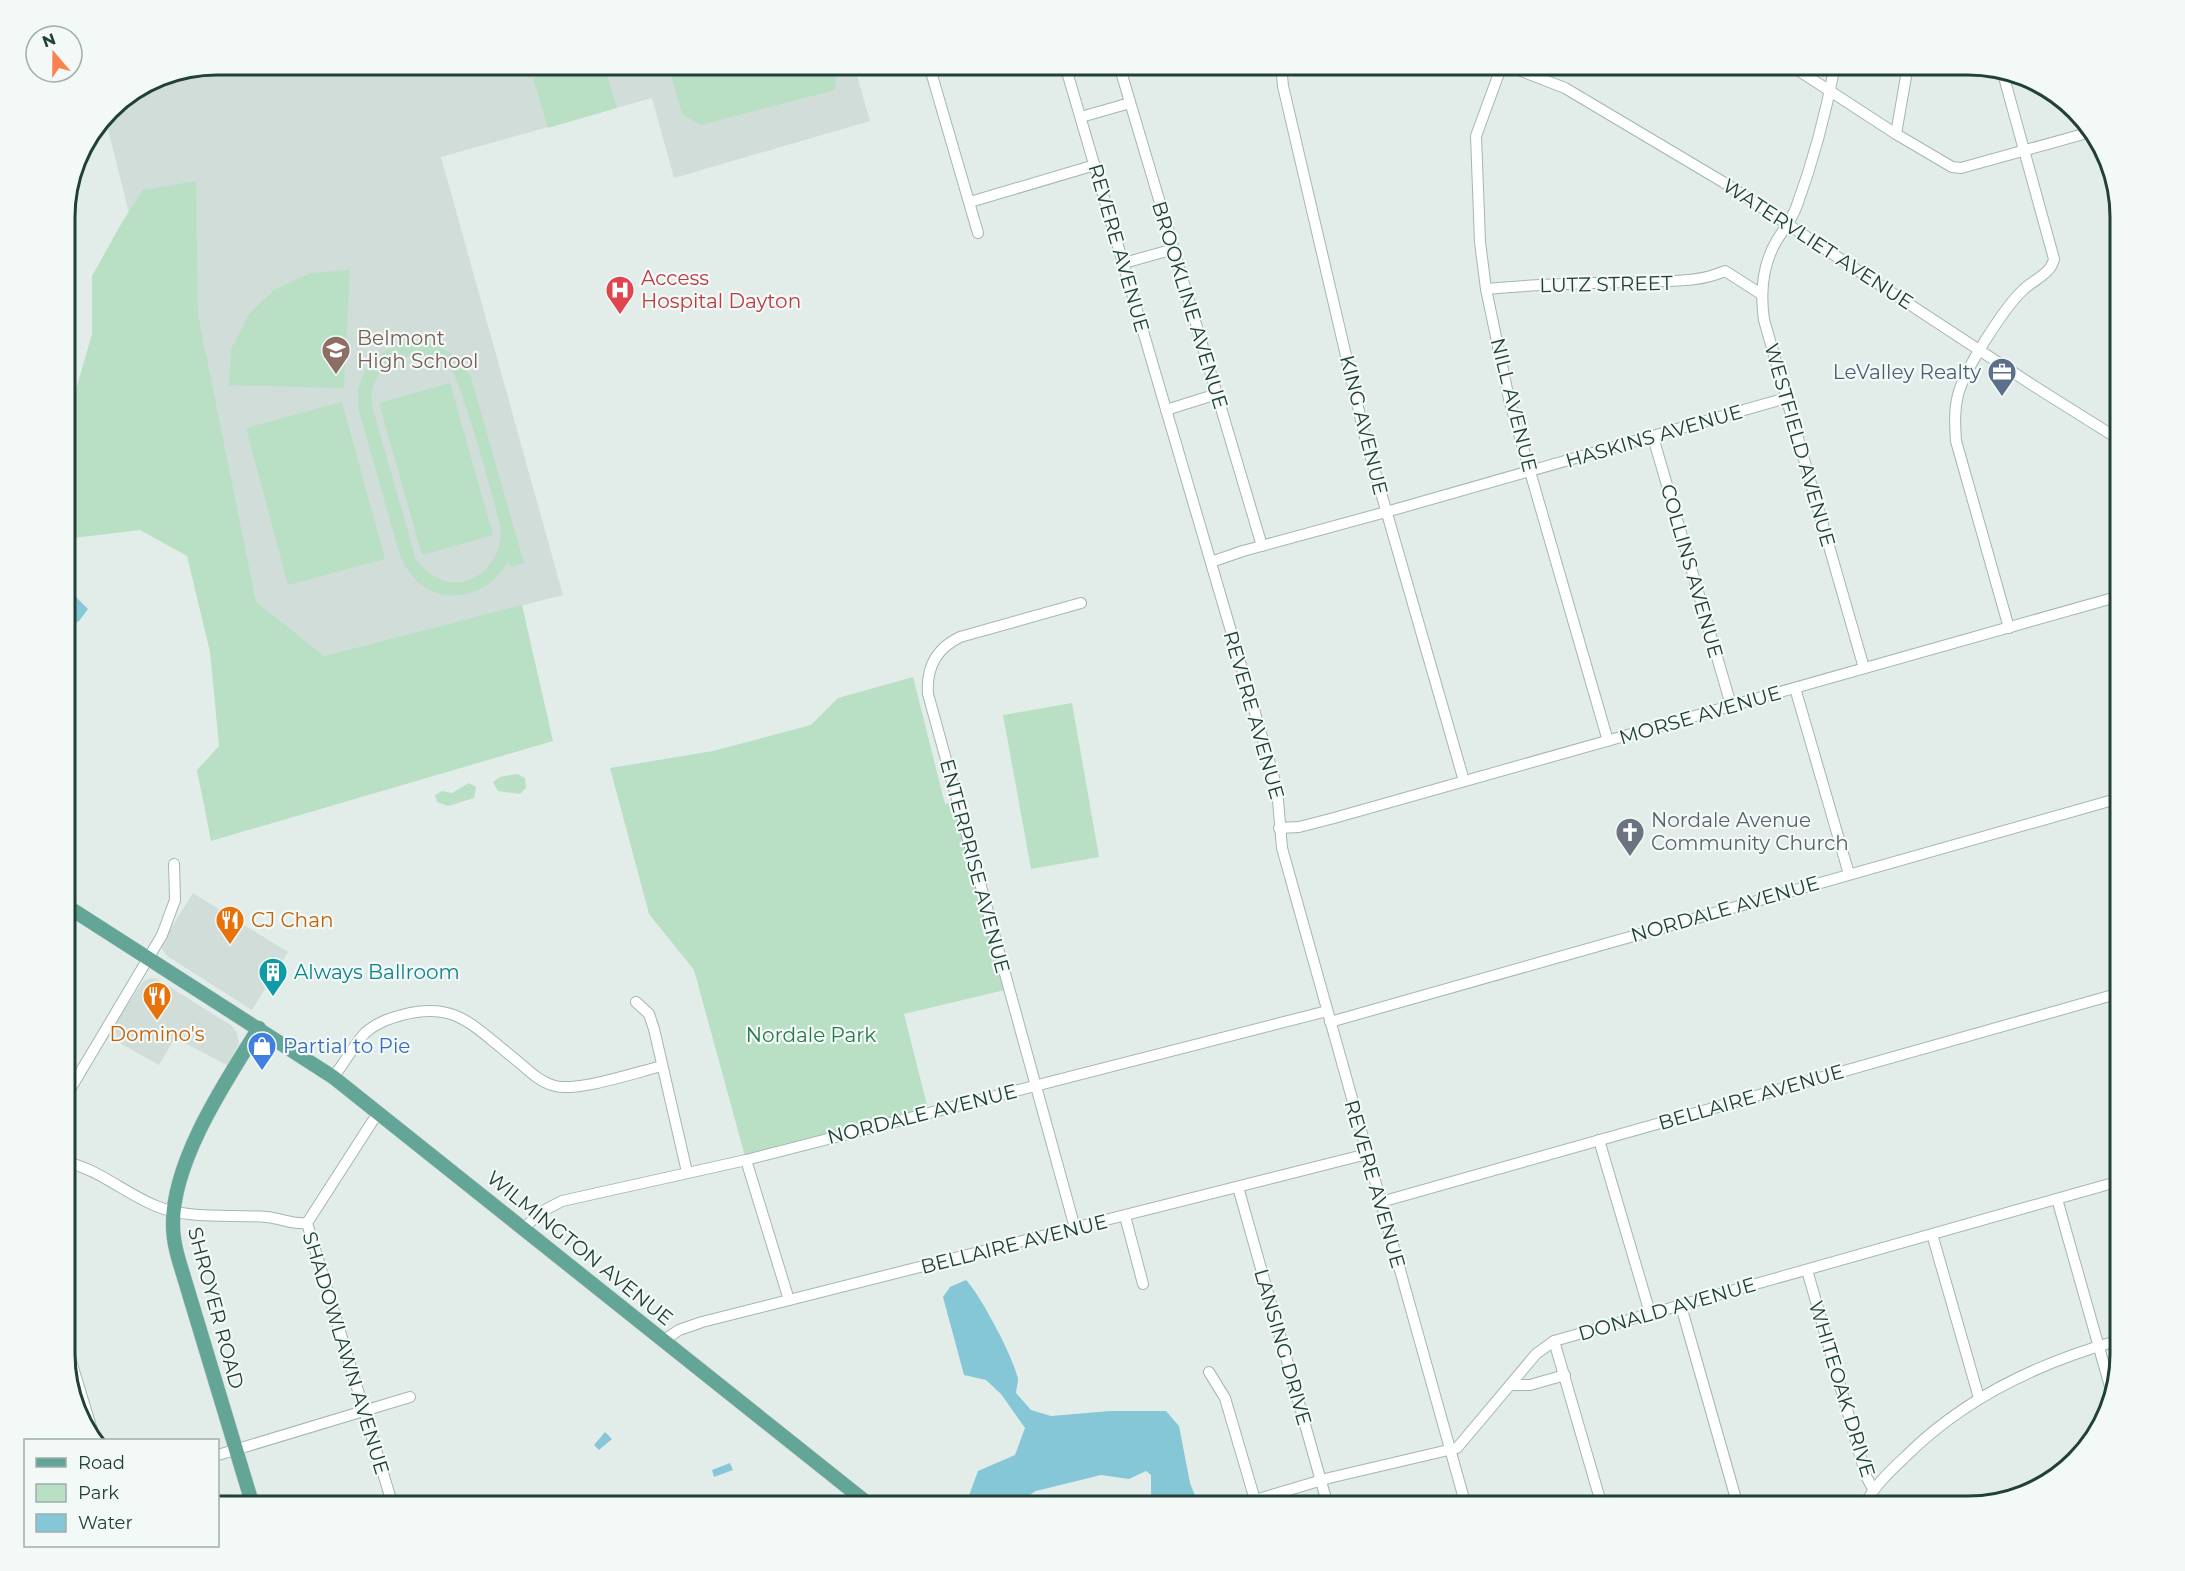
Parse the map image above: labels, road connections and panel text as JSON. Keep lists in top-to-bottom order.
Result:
{
  "streets": {
    "main road": ["WILMINGTON AVENUE", "SHROYER ROAD"],
    "street": [
      "WATERVLIET AVENUE",
      "REVERE AVENUE",
      "LUTZ STREET",
      "BROOKLINE AVENUE",
      "NILL AVENUE",
      "KING AVENUE",
      "HASKINS AVENUE",
      "WESTFIELD AVENUE",
      "COLLINS AVENUE",
      "MORSE AVENUE",
      "ENTERPRISE AVENUE",
      "NORDALE AVENUE",
      "BELLAIRE AVENUE",
      "DONALD AVENUE",
      "LANSING DRIVE",
      "SHADOWLAWN AVENUE",
      "WHITEOAK DRIVE"
    ]
  },
  "crossings": [
    ["WATERVLIET AVENUE", "WESTFIELD AVENUE"],
    ["REVERE AVENUE", "HASKINS AVENUE"],
    ["REVERE AVENUE", "MORSE AVENUE"],
    ["REVERE AVENUE", "NORDALE AVENUE"],
    ["REVERE AVENUE", "BELLAIRE AVENUE"],
    ["REVERE AVENUE", "DONALD AVENUE"],
    ["LUTZ STREET", "NILL AVENUE"],
    ["LUTZ STREET", "WESTFIELD AVENUE"],
    ["BROOKLINE AVENUE", "HASKINS AVENUE"],
    ["NILL AVENUE", "HASKINS AVENUE"],
    ["NILL AVENUE", "MORSE AVENUE"],
    ["KING AVENUE", "HASKINS AVENUE"],
    ["KING AVENUE", "MORSE AVENUE"],
    ["HASKINS AVENUE", "WESTFIELD AVENUE"],
    ["HASKINS AVENUE", "COLLINS AVENUE"],
    ["WESTFIELD AVENUE", "MORSE AVENUE"],
    ["COLLINS AVENUE", "MORSE AVENUE"],
    ["ENTERPRISE AVENUE", "NORDALE AVENUE"],
    ["ENTERPRISE AVENUE", "BELLAIRE AVENUE"],
    ["NORDALE AVENUE", "WILMINGTON AVENUE"],
    ["BELLAIRE AVENUE", "WILMINGTON AVENUE"],
    ["BELLAIRE AVENUE", "LANSING DRIVE"],
    ["WILMINGTON AVENUE", "SHROYER ROAD"],
    ["WILMINGTON AVENUE", "SHADOWLAWN AVENUE"],
    ["DONALD AVENUE", "LANSING DRIVE"],
    ["DONALD AVENUE", "WHITEOAK DRIVE"]
  ],
  "parks": ["Nordale Park"],
  "places": {
    "hospital": ["Access Hospital Dayton"],
    "school or university": ["Belmont High School"],
    "office": ["LeValley Realty"],
    "church": ["Nordale Avenue Community Church"],
    "restaurant": ["CJ Chan", "Domino's"],
    "building": ["Always Ballroom"],
    "shop": ["Partial to Pie"]
  },
  "legend": ["Road", "Park", "Water"],
  "north": "top"
}
